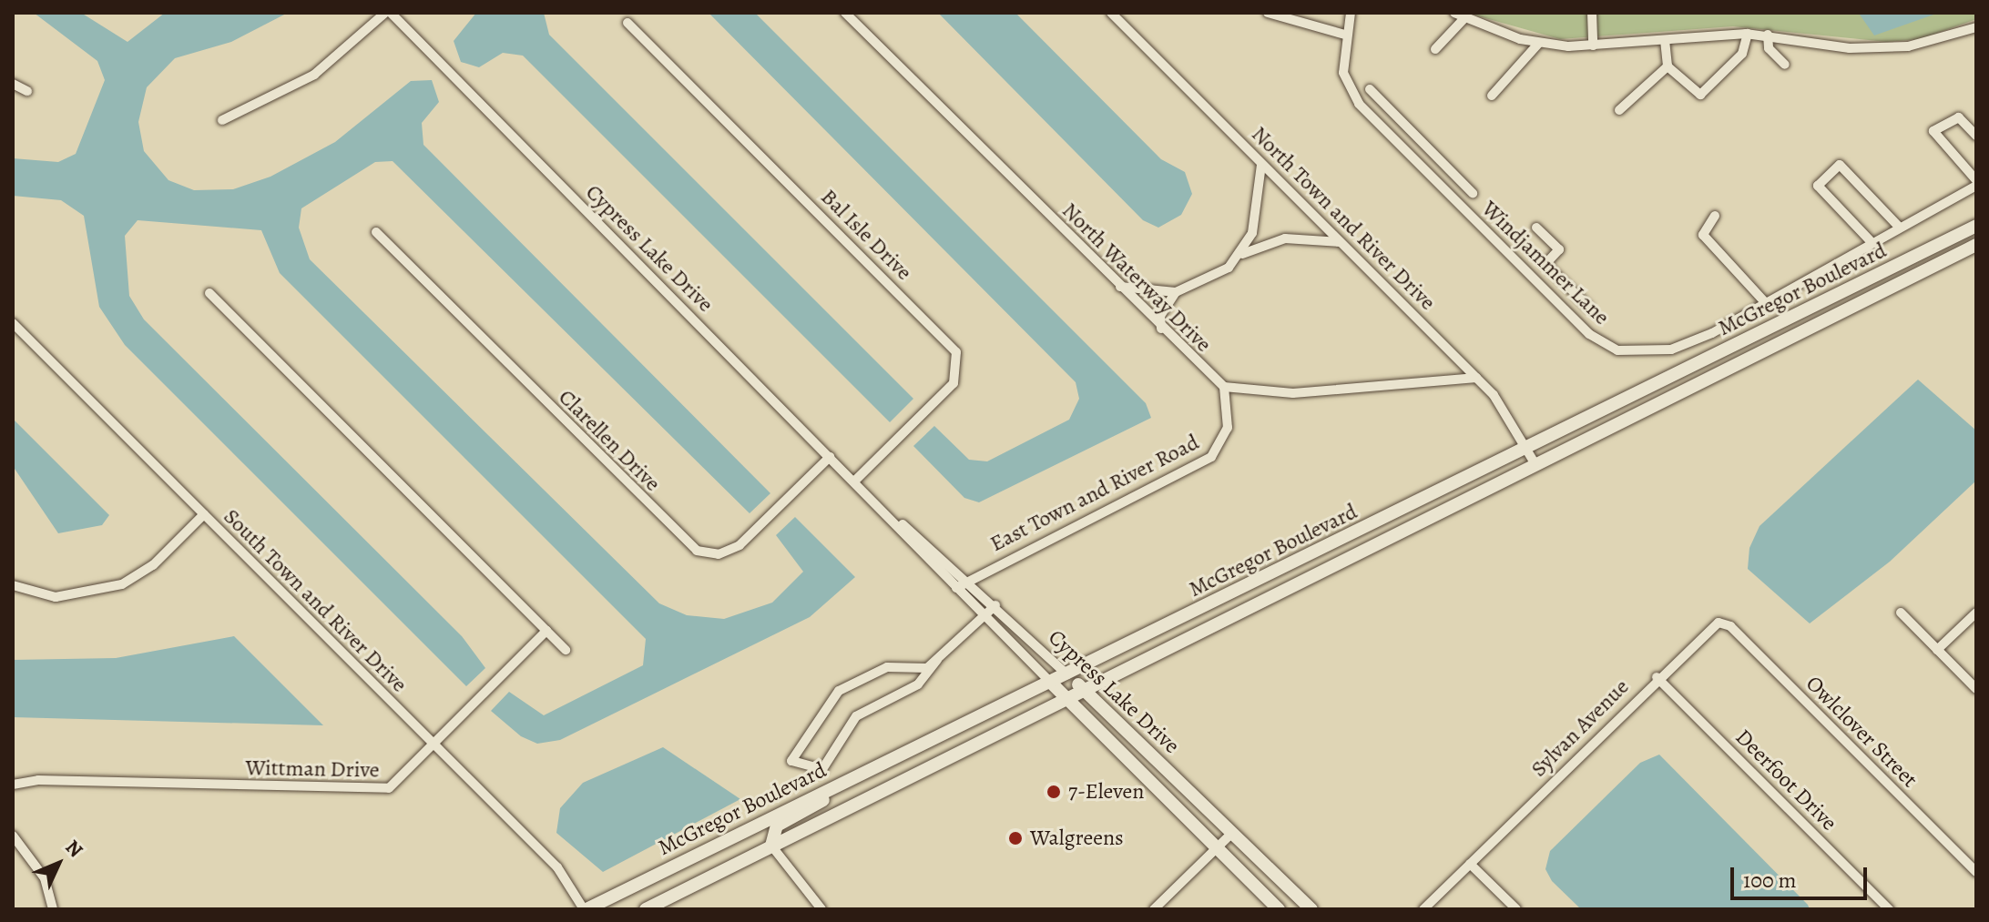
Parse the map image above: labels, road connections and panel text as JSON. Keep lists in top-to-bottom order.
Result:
{
  "streets": {
    "main road": ["Cypress Lake Drive", "McGregor Boulevard"],
    "street": [
      "North Town and River Drive",
      "Bal Isle Drive",
      "Windjammer Lane",
      "North Waterway Drive",
      "Clarellen Drive",
      "East Town and River Road",
      "South Town and River Drive",
      "Sylvan Avenue",
      "Owlclover Street",
      "Wittman Drive",
      "Deerfoot Drive"
    ]
  },
  "crossings": [
    ["North Town and River Drive", "McGregor Boulevard"],
    ["Bal Isle Drive", "Cypress Lake Drive"],
    ["Cypress Lake Drive", "McGregor Boulevard"],
    ["Cypress Lake Drive", "Clarellen Drive"],
    ["Cypress Lake Drive", "East Town and River Road"],
    ["North Waterway Drive", "East Town and River Road"],
    ["McGregor Boulevard", "South Town and River Drive"],
    ["South Town and River Drive", "Wittman Drive"],
    ["Sylvan Avenue", "Owlclover Street"],
    ["Sylvan Avenue", "Deerfoot Drive"]
  ],
  "places": ["7-Eleven", "Walgreens"],
  "scale_bar": "100 m",
  "north": "top right"
}
